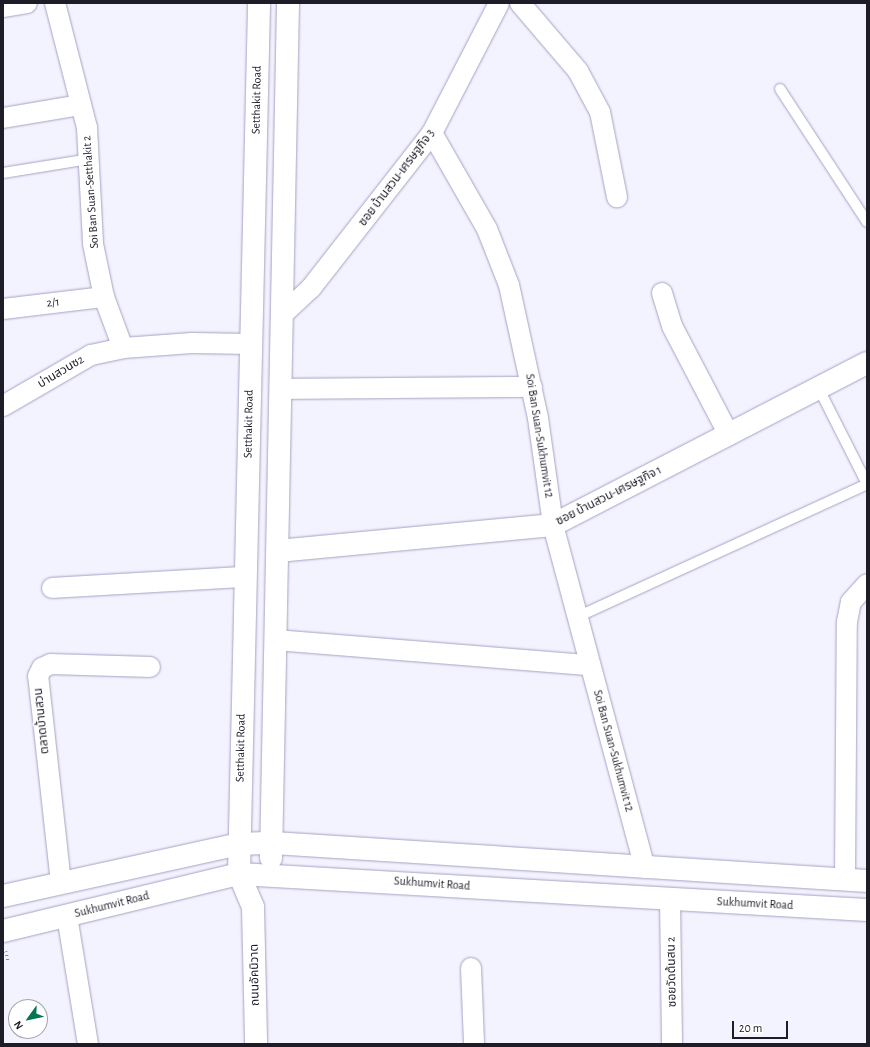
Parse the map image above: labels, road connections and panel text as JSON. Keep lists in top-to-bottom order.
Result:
{
  "streets": {
    "main road": [
      "Setthakit Road",
      "ซอย บ้านสวน-เศรษฐกิจ 1",
      "Sukhumvit Road",
      "ถนนอัคนิวาต"
    ],
    "street": [
      "ซอย บ้านสวน-เศรษฐกิจ 3",
      "Soi Ban Suan-Setthakit 2",
      "2/1",
      "บ่านสวนซ2",
      "Soi Ban Suan-Sukhumvit 12",
      "ตลาดบ้านสวน",
      "ซอยวัดต้นสน 2"
    ]
  },
  "crossings": [
    ["Setthakit Road", "Sukhumvit Road"],
    ["Setthakit Road", "ถนนอัคนิวาต"],
    ["ซอย บ้านสวน-เศรษฐกิจ 3", "Soi Ban Suan-Sukhumvit 12"],
    ["Soi Ban Suan-Setthakit 2", "2/1"],
    ["Soi Ban Suan-Setthakit 2", "บ่านสวนซ2"],
    ["Soi Ban Suan-Sukhumvit 12", "ซอย บ้านสวน-เศรษฐกิจ 1"],
    ["Sukhumvit Road", "ซอยวัดต้นสน 2"],
    ["Sukhumvit Road", "ถนนอัคนิวาต"]
  ],
  "scale_bar": "20 m",
  "north": "bottom left"
}
